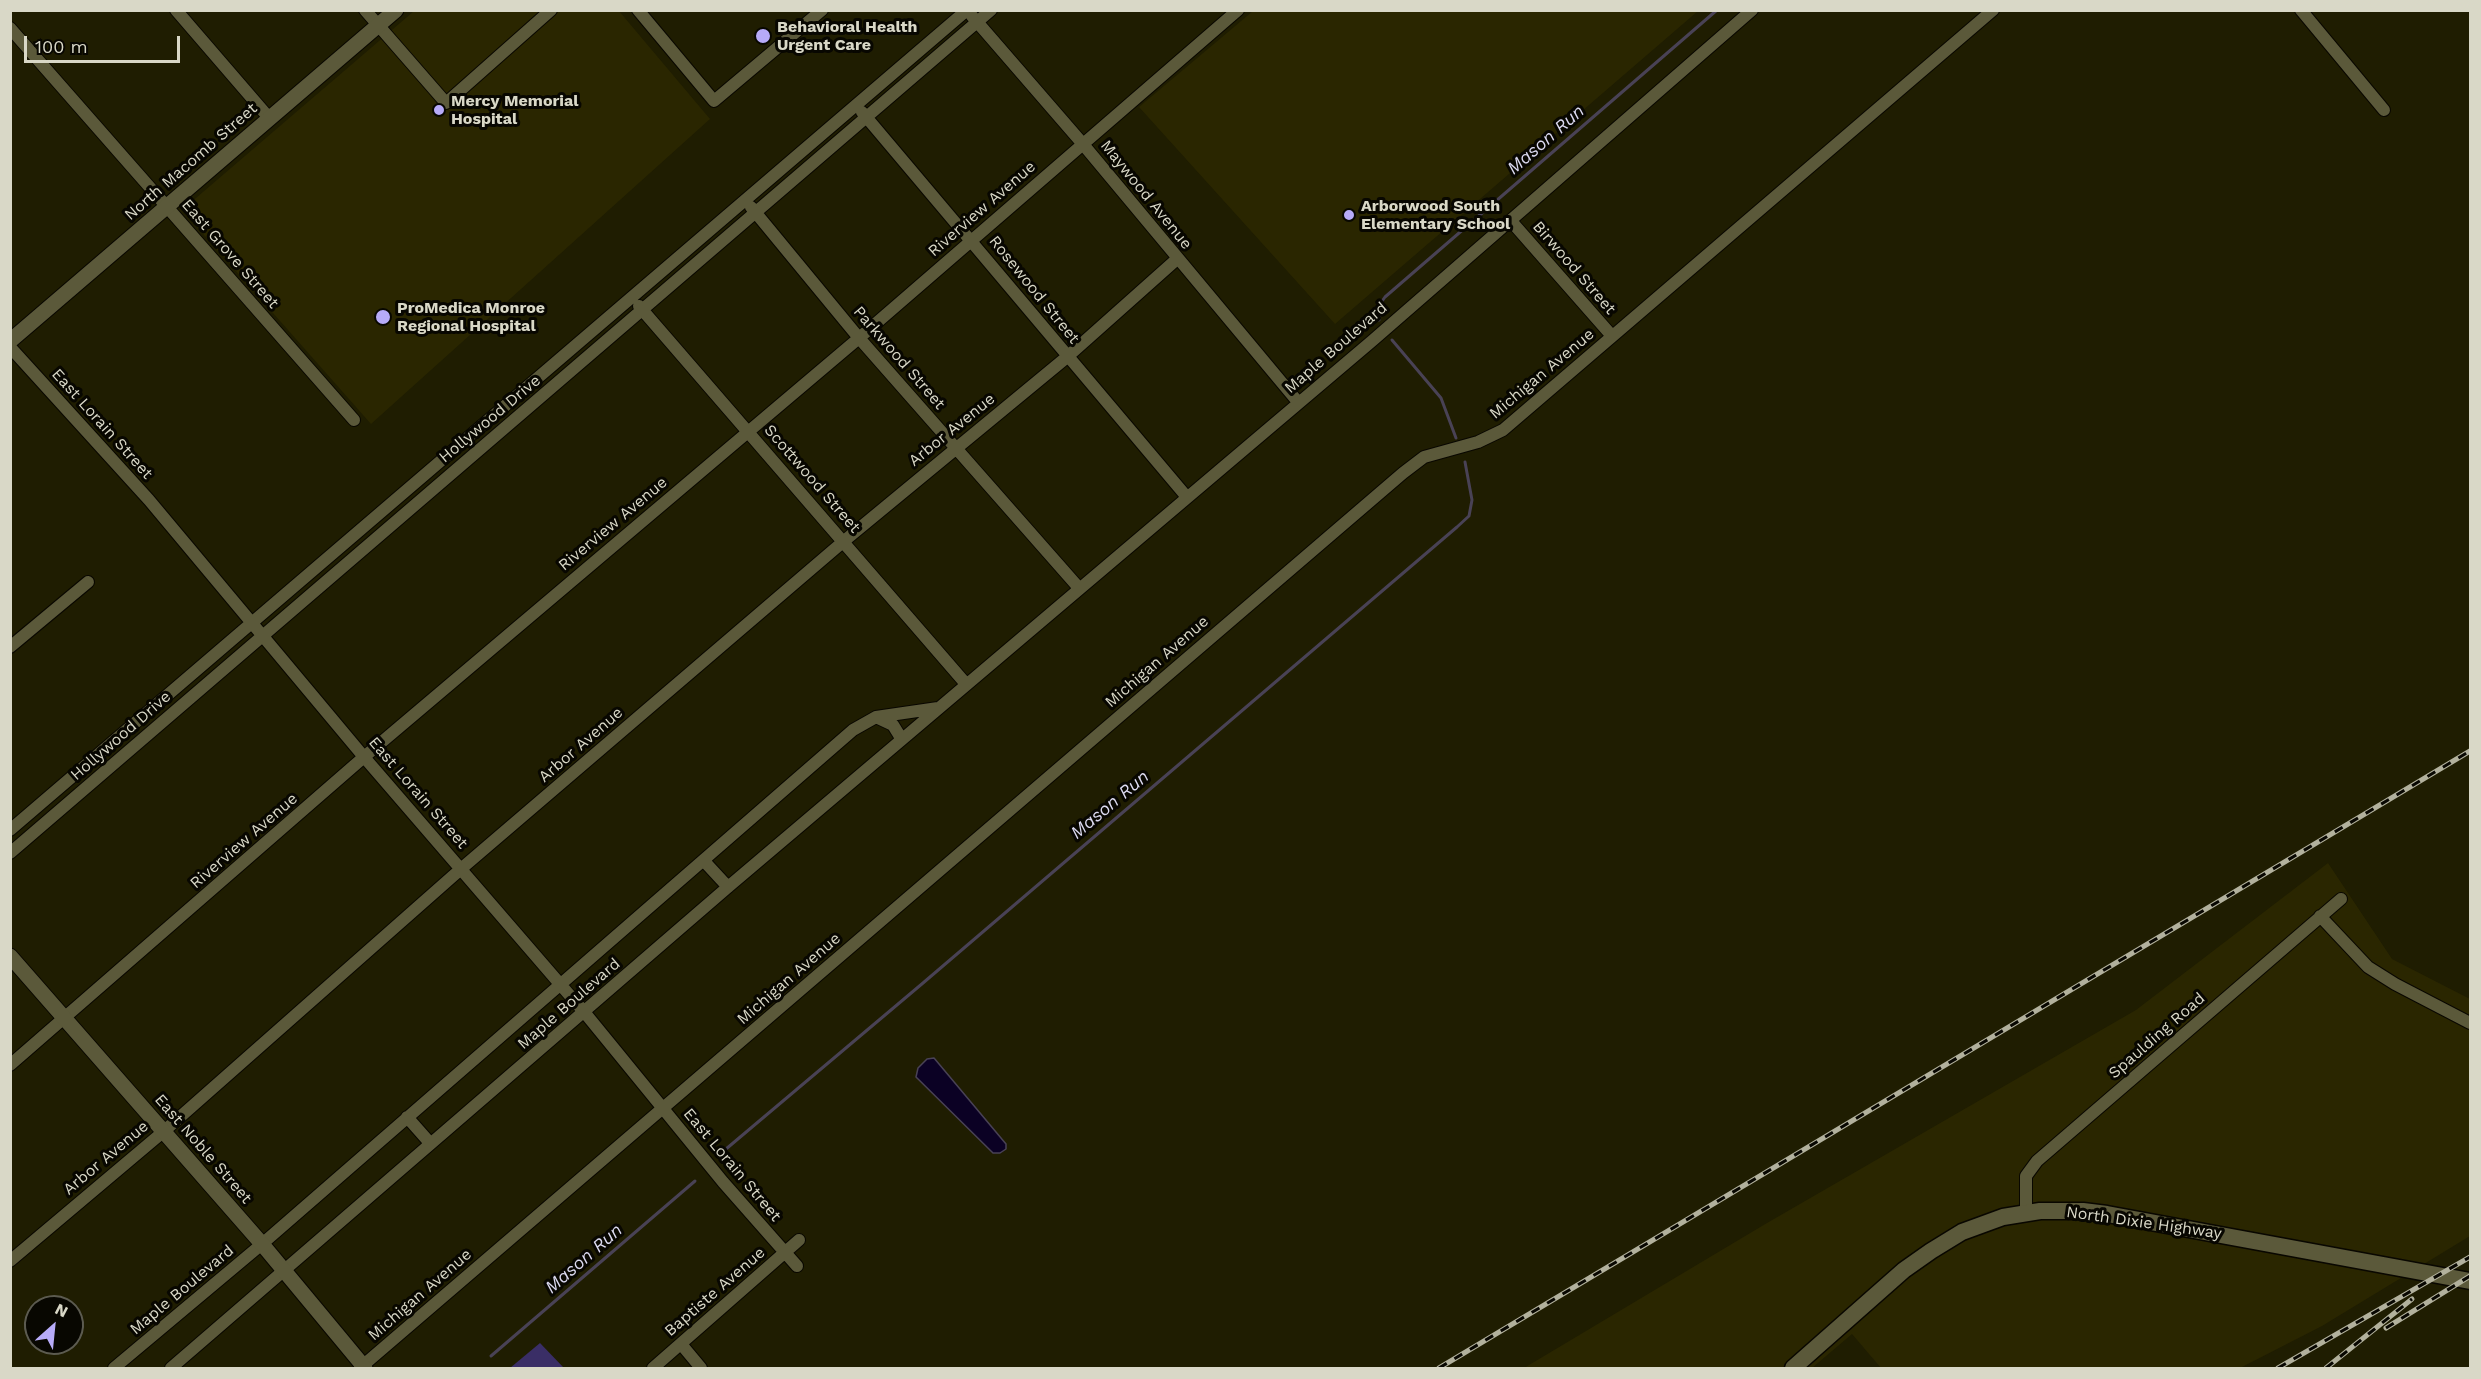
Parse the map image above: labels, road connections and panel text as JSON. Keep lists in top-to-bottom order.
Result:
{
  "streets": {
    "main road": ["North Dixie Highway"],
    "street": [
      "North Macomb Street",
      "Maywood Avenue",
      "Riverview Avenue",
      "East Grove Street",
      "Birwood Street",
      "Rosewood Street",
      "Maple Boulevard",
      "Parkwood Street",
      "Michigan Avenue",
      "Hollywood Drive",
      "East Lorain Street",
      "Arbor Avenue",
      "Scottwood Street",
      "Spaulding Road",
      "East Noble Street",
      "Baptiste Avenue"
    ]
  },
  "crossings": [
    ["North Macomb Street", "East Grove Street"],
    ["Maywood Avenue", "Riverview Avenue"],
    ["Maywood Avenue", "Maple Boulevard"],
    ["Maywood Avenue", "Hollywood Drive"],
    ["Maywood Avenue", "Arbor Avenue"],
    ["Riverview Avenue", "Rosewood Street"],
    ["Riverview Avenue", "Parkwood Street"],
    ["Riverview Avenue", "East Lorain Street"],
    ["Riverview Avenue", "Scottwood Street"],
    ["Riverview Avenue", "East Noble Street"],
    ["Birwood Street", "Maple Boulevard"],
    ["Birwood Street", "Michigan Avenue"],
    ["Rosewood Street", "Maple Boulevard"],
    ["Rosewood Street", "Hollywood Drive"],
    ["Rosewood Street", "Arbor Avenue"],
    ["Maple Boulevard", "Parkwood Street"],
    ["Maple Boulevard", "East Lorain Street"],
    ["Maple Boulevard", "Scottwood Street"],
    ["Maple Boulevard", "East Noble Street"],
    ["Parkwood Street", "Hollywood Drive"],
    ["Parkwood Street", "Arbor Avenue"],
    ["Michigan Avenue", "East Lorain Street"],
    ["Michigan Avenue", "East Noble Street"],
    ["Hollywood Drive", "East Lorain Street"],
    ["Hollywood Drive", "Scottwood Street"],
    ["East Lorain Street", "Arbor Avenue"],
    ["East Lorain Street", "Baptiste Avenue"],
    ["Arbor Avenue", "Scottwood Street"],
    ["Arbor Avenue", "East Noble Street"],
    ["Spaulding Road", "North Dixie Highway"]
  ],
  "water": ["Mason Run"],
  "places": [
    "Behavioral Health Urgent Care",
    "Mercy Memorial Hospital",
    "Arborwood South Elementary School",
    "ProMedica Monroe Regional Hospital"
  ],
  "scale_bar": "100 m",
  "north": "top right"
}
